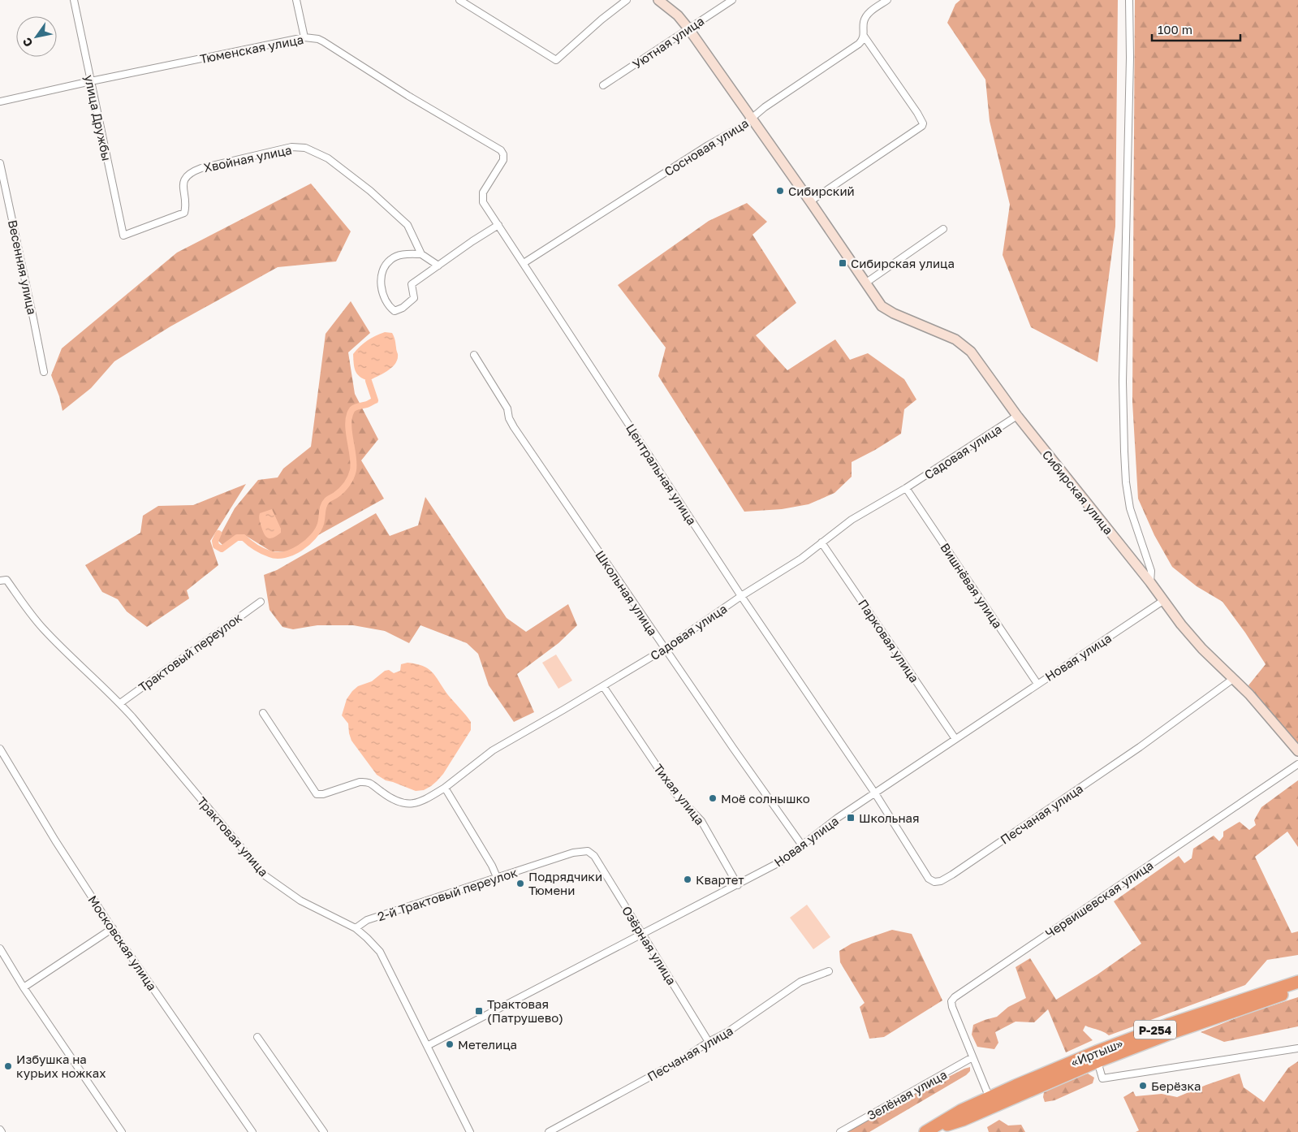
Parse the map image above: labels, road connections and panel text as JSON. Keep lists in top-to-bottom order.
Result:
{
  "streets": {
    "highway": ["Р-254", "«Иртыш»"],
    "street": [
      "Уютная улица",
      "Тюменская улица",
      "улица Дружбы",
      "Сосновая улица",
      "Хвойная улица",
      "Весенняя улица",
      "Садовая улица",
      "Центральная улица",
      "Сибирская улица",
      "Вишнёвая улица",
      "Школьная улица",
      "Парковая улица",
      "Трактовый переулок",
      "Новая улица",
      "Тихая улица",
      "Песчаная улица",
      "Трактовая улица",
      "2-й Трактовый переулок",
      "Червишевская улица",
      "Московская улица",
      "Озёрная улица",
      "Зелёная улица"
    ]
  },
  "crossings": [
    ["Уютная улица", "Сибирская улица"],
    ["Тюменская улица", "улица Дружбы"],
    ["Тюменская улица", "Центральная улица"],
    ["улица Дружбы", "Хвойная улица"],
    ["Сосновая улица", "Центральная улица"],
    ["Сосновая улица", "Сибирская улица"],
    ["Садовая улица", "Центральная улица"],
    ["Садовая улица", "Сибирская улица"],
    ["Садовая улица", "Вишнёвая улица"],
    ["Садовая улица", "Школьная улица"],
    ["Садовая улица", "Парковая улица"],
    ["Садовая улица", "Тихая улица"],
    ["Центральная улица", "Новая улица"],
    ["Центральная улица", "Песчаная улица"],
    ["Сибирская улица", "Новая улица"],
    ["Сибирская улица", "Песчаная улица"],
    ["Вишнёвая улица", "Новая улица"],
    ["Школьная улица", "Новая улица"],
    ["Парковая улица", "Новая улица"],
    ["Трактовый переулок", "Трактовая улица"],
    ["Новая улица", "Тихая улица"],
    ["Новая улица", "Песчаная улица"],
    ["Новая улица", "Трактовая улица"],
    ["Новая улица", "Озёрная улица"],
    ["Песчаная улица", "Озёрная улица"],
    ["Трактовая улица", "2-й Трактовый переулок"],
    ["2-й Трактовый переулок", "Озёрная улица"],
    ["Червишевская улица", "«Иртыш»"],
    ["Червишевская улица", "Зелёная улица"]
  ],
  "places": {
    "other": [
      "Сибирский",
      "Моё солнышко",
      "Квартет",
      "Подрядчики Тюмени",
      "Метелица",
      "Избушка на курьих ножках",
      "Берёзка"
    ],
    "transit": ["Сибирская улица", "Школьная", "Трактовая (Патрушево)"]
  },
  "scale_bar": "100 m",
  "north": "bottom left"
}
